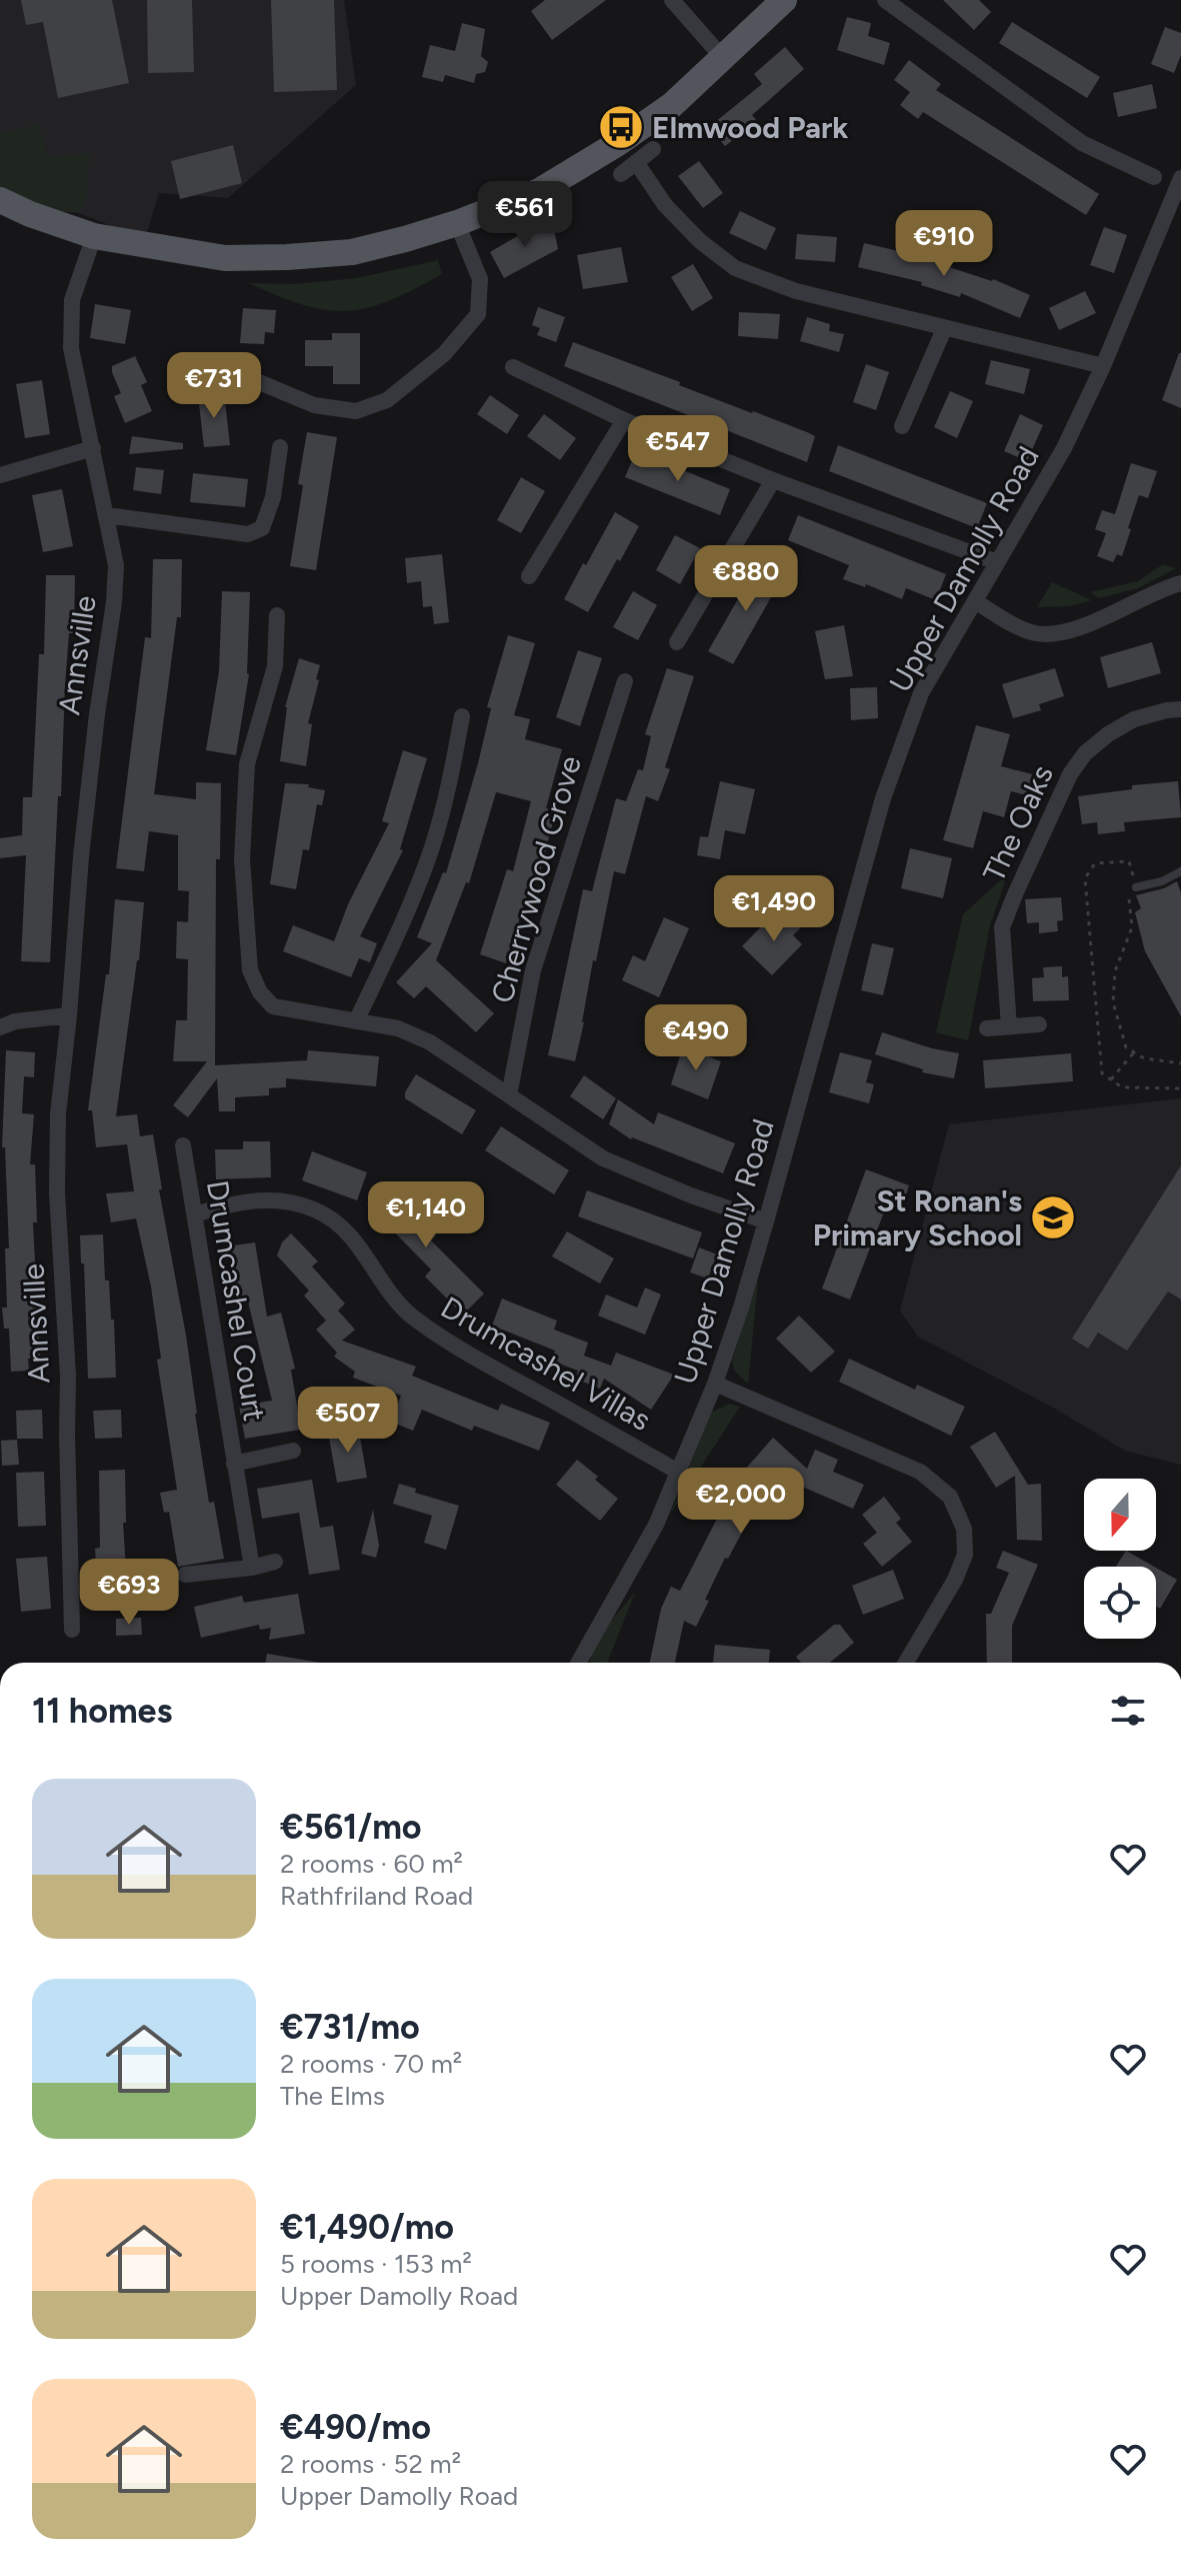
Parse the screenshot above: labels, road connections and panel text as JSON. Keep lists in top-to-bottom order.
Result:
{
  "streets": {
    "street": [
      "Upper Damolly Road",
      "Annsville",
      "The Oaks",
      "Cherrywood Grove",
      "Drumcashel Court",
      "Drumcashel Villas"
    ]
  },
  "crossings": [
    ["Upper Damolly Road", "Drumcashel Villas"],
    ["Drumcashel Court", "Drumcashel Villas"]
  ],
  "places": {
    "bus stop": ["Elmwood Park"],
    "school or university": ["St Ronan's Primary School"]
  },
  "north": "bottom",
  "page": {
    "price": [
      "€561",
      "€910",
      "€731",
      "€547",
      "€880",
      "€1,490",
      "€490",
      "€1,140",
      "€507",
      "€2,000",
      "€693"
    ],
    "heading": "11 homes",
    "list": [
      {
        "name": "€561/mo",
        "note": "2 rooms · 60 m² · Rathfriland Road"
      },
      {
        "name": "€731/mo",
        "note": "2 rooms · 70 m² · The Elms"
      },
      {
        "name": "€1,490/mo",
        "note": "5 rooms · 153 m² · Upper Damolly Road"
      },
      {
        "name": "€490/mo",
        "note": "2 rooms · 52 m² · Upper Damolly Road"
      }
    ]
  }
}
